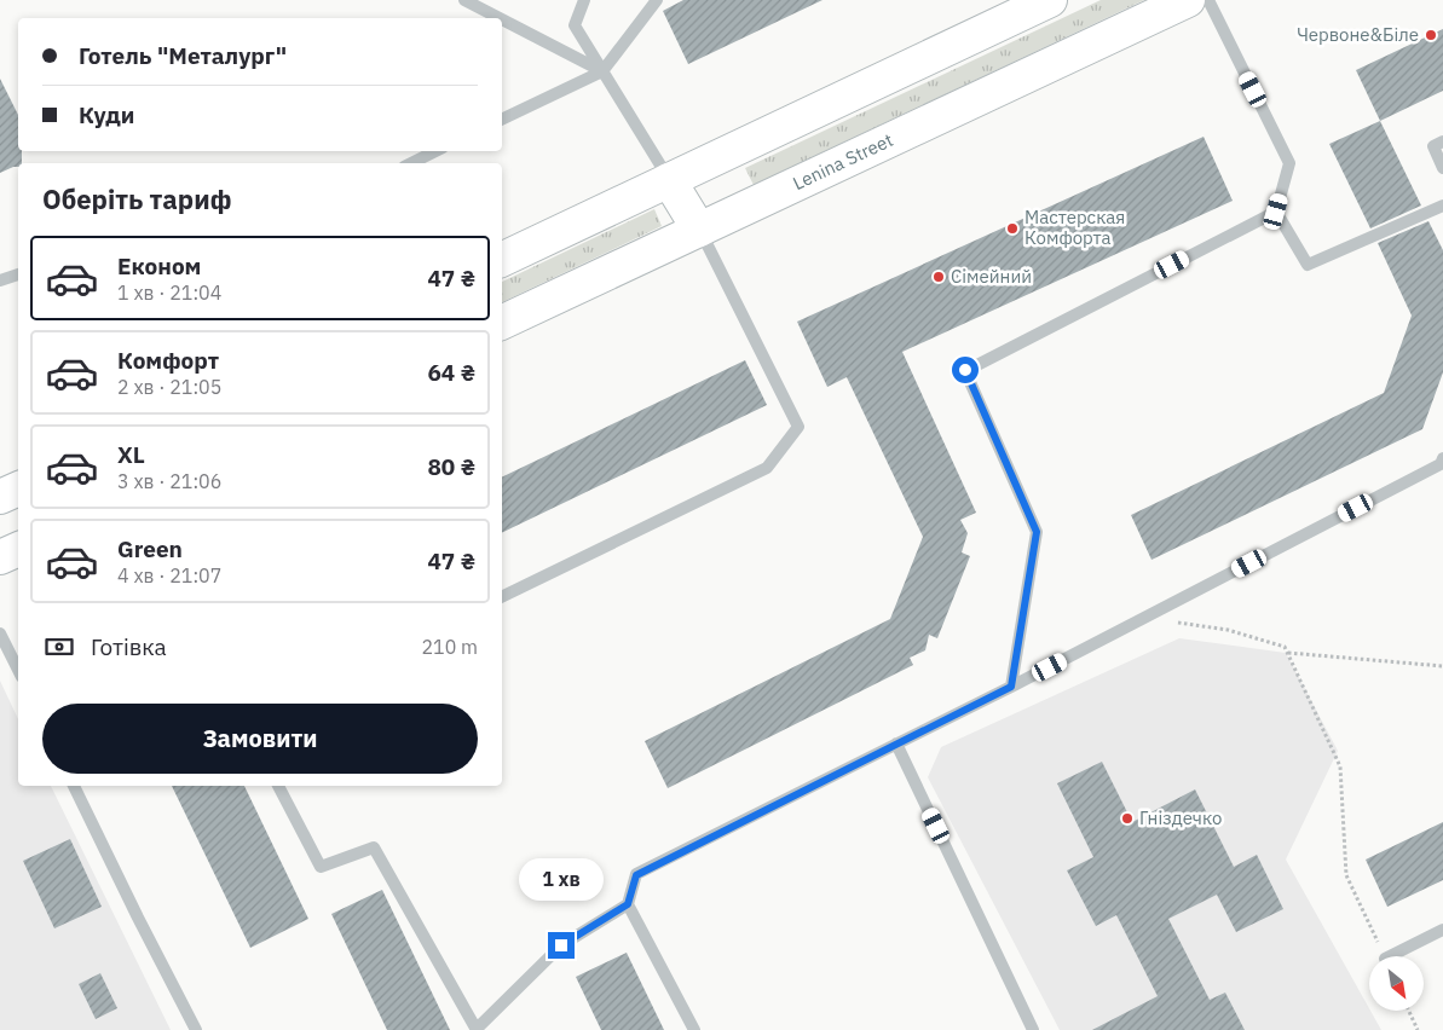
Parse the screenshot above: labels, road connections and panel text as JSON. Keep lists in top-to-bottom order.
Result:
{
  "streets": {
    "street": ["Lenina Street"]
  },
  "places": [
    "Червоне&Біле",
    "Мастерская Комфорта",
    "Сімейний",
    "Гніздечко"
  ],
  "north": "bottom right",
  "page": {
    "banner": ["Готель \"Металург\"", "Куди"],
    "heading": "Оберіть тариф",
    "list": [
      {
        "name": "Економ",
        "note": "1 хв · 21:04",
        "value": "47 ₴"
      },
      {
        "name": "Комфорт",
        "note": "2 хв · 21:05",
        "value": "64 ₴"
      },
      {
        "name": "XL",
        "note": "3 хв · 21:06",
        "value": "80 ₴"
      },
      {
        "name": "Green",
        "note": "4 хв · 21:07",
        "value": "47 ₴"
      }
    ],
    "pay": ["Готівка", "210 m"],
    "buttons": "Замовити",
    "bubble": "1 хв"
  }
}
